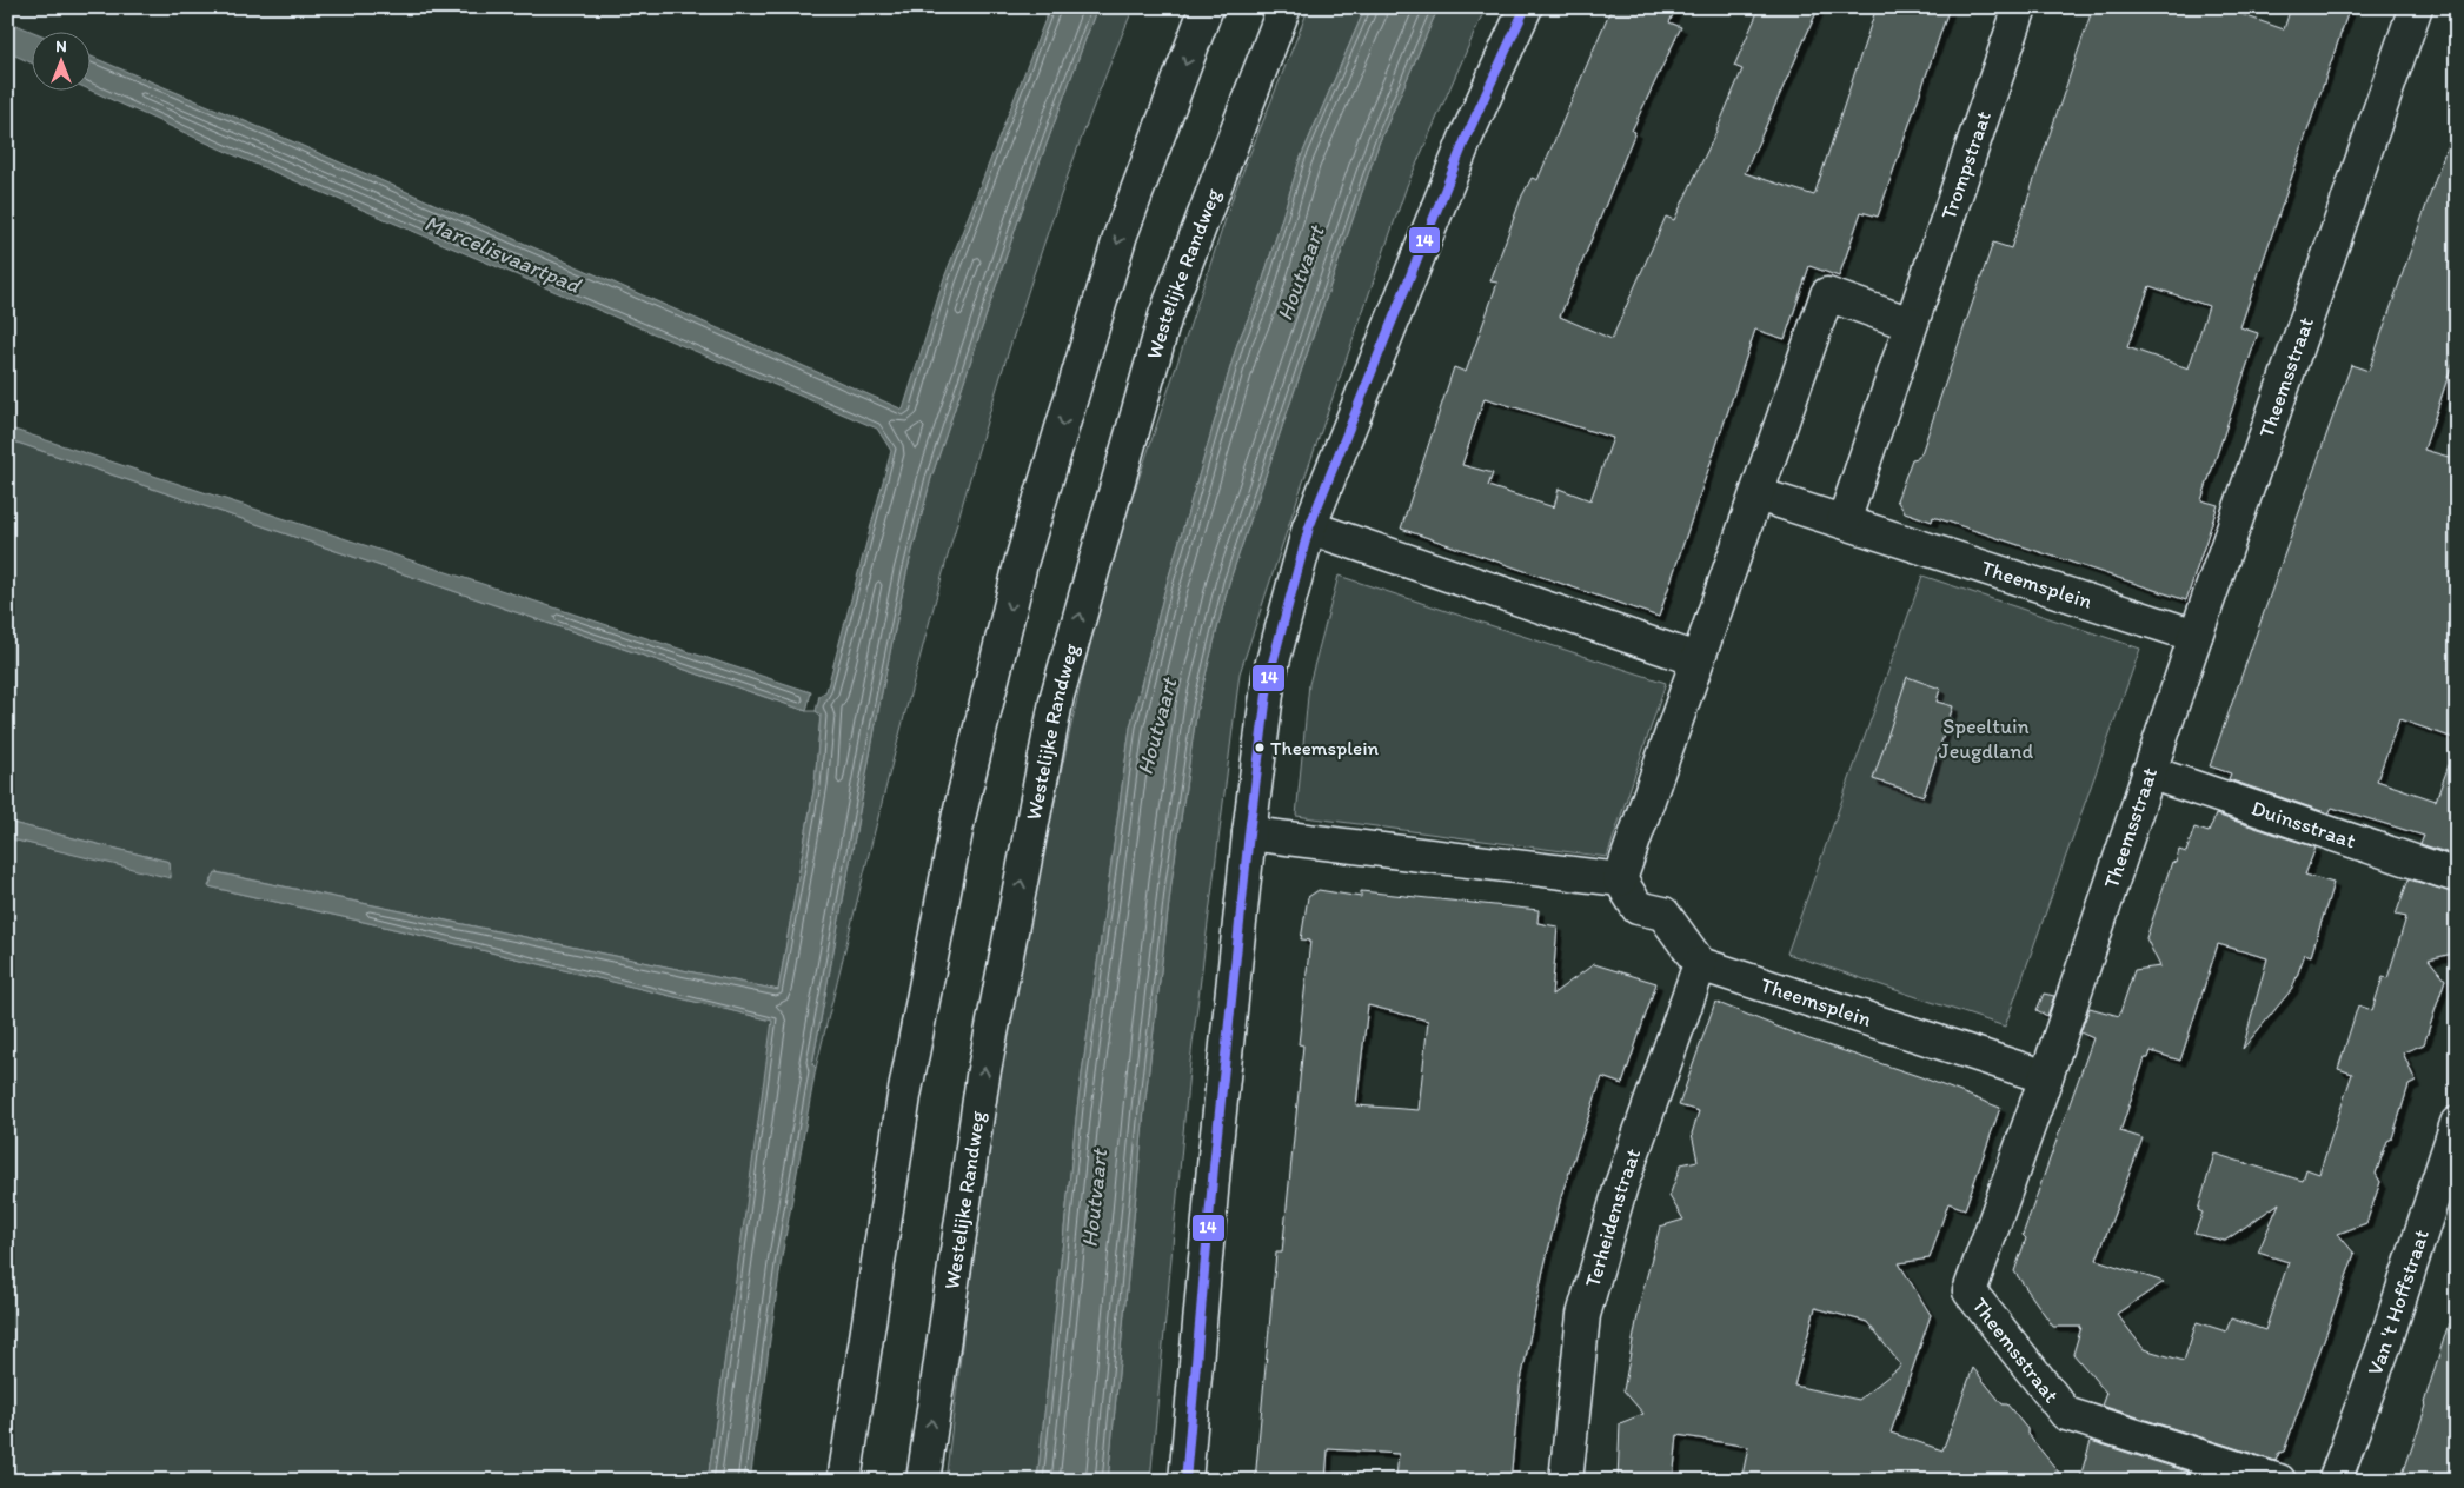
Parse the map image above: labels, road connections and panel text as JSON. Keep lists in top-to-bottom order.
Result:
{
  "streets": {
    "street": [
      "Trompstraat",
      "Westelijke Randweg",
      "Theemsstraat",
      "Theemsplein",
      "Duinsstraat",
      "Terheidenstraat",
      "Van 't Hoffstraat"
    ]
  },
  "crossings": [
    ["Trompstraat", "Theemsplein"],
    ["Theemsstraat", "Theemsplein"],
    ["Theemsstraat", "Duinsstraat"],
    ["Theemsplein", "Terheidenstraat"]
  ],
  "water": ["Marcelisvaartpad", "Houtvaart"],
  "parks": ["Speeltuin Jeugdland"],
  "places": ["Theemsplein"],
  "lines": ["transit line 14"],
  "north": "top"
}
